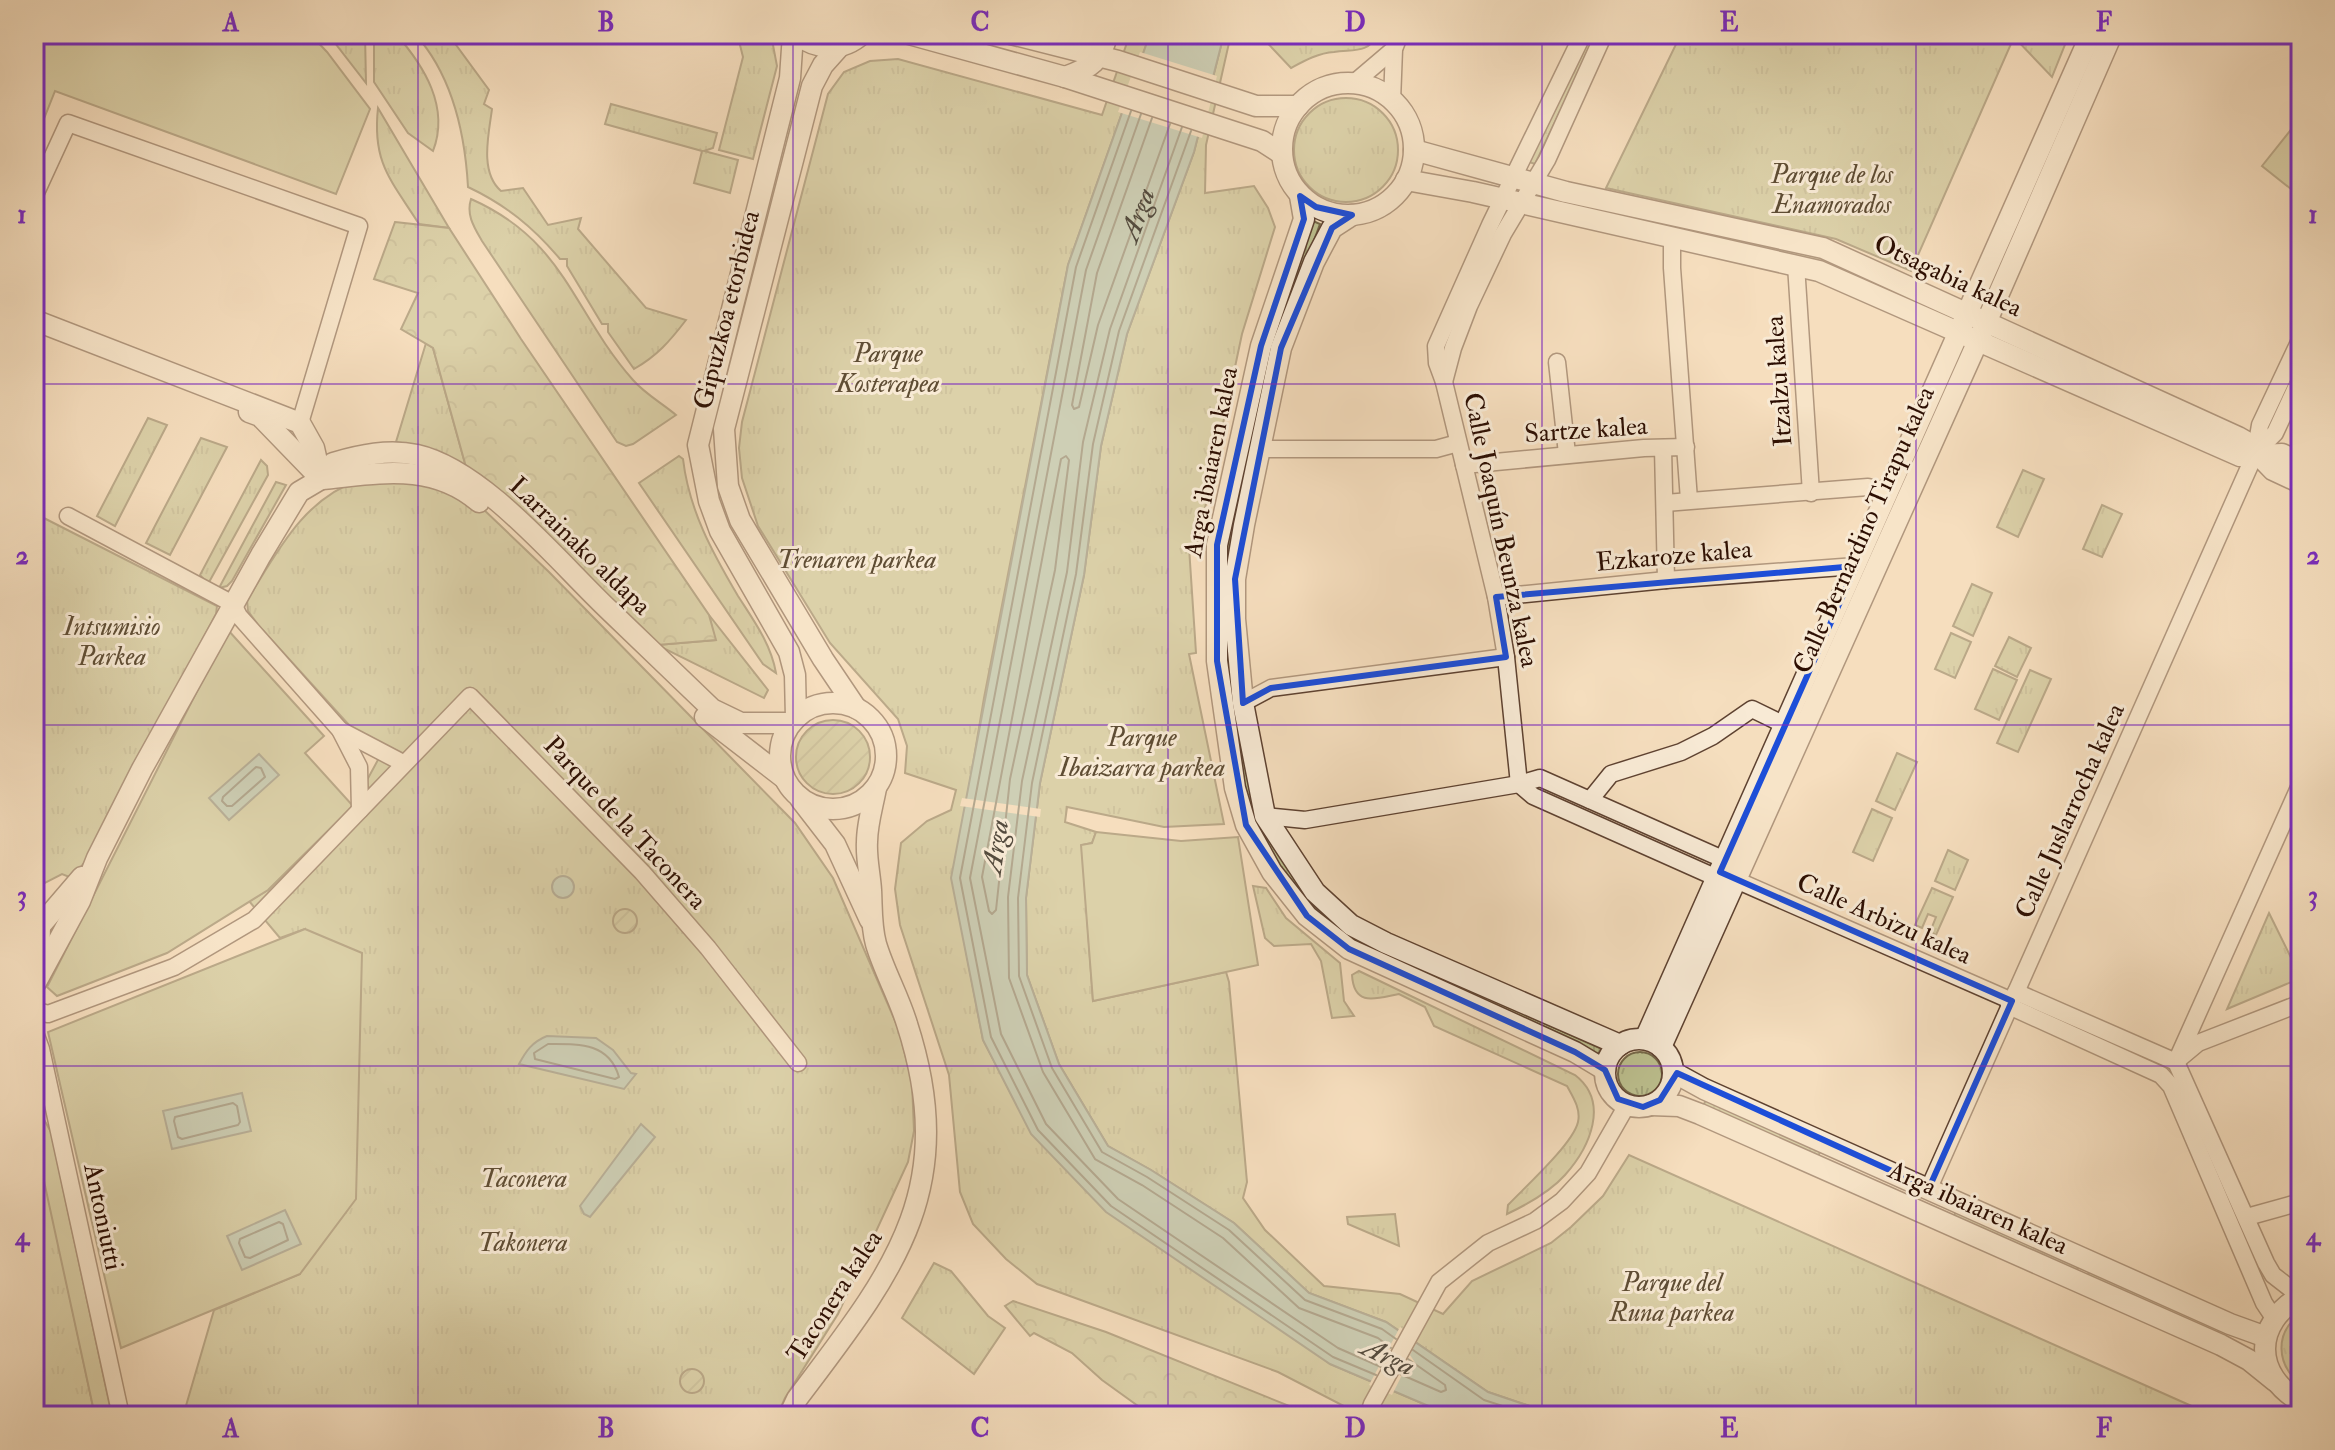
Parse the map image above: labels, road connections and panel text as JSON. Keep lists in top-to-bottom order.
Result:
{
  "streets": {
    "street": [
      "Otsagabia kalea",
      "Gipuzkoa etorbidea",
      "Itzalzu kalea",
      "Sartze kalea",
      "Arga ibaiaren kalea",
      "Calle Joaquín Beunza kalea",
      "Calle Bernardino Tirapu kalea",
      "Larrainako aldapa",
      "Ezkaroze kalea",
      "Calle Juslarrocha kalea",
      "Parque de la Taconera",
      "Calle Arbizu kalea",
      "Antoniutti",
      "Taconera kalea"
    ]
  },
  "crossings": [
    ["Otsagabia kalea", "Itzalzu kalea"],
    ["Otsagabia kalea", "Arga ibaiaren kalea"],
    ["Otsagabia kalea", "Calle Joaquín Beunza kalea"],
    ["Otsagabia kalea", "Calle Bernardino Tirapu kalea"],
    ["Otsagabia kalea", "Calle Juslarrocha kalea"],
    ["Gipuzkoa etorbidea", "Larrainako aldapa"],
    ["Gipuzkoa etorbidea", "Taconera kalea"],
    ["Sartze kalea", "Calle Joaquín Beunza kalea"],
    ["Arga ibaiaren kalea", "Calle Bernardino Tirapu kalea"],
    ["Arga ibaiaren kalea", "Calle Juslarrocha kalea"],
    ["Arga ibaiaren kalea", "Calle Arbizu kalea"],
    ["Calle Joaquín Beunza kalea", "Ezkaroze kalea"],
    ["Calle Joaquín Beunza kalea", "Calle Arbizu kalea"],
    ["Calle Bernardino Tirapu kalea", "Ezkaroze kalea"],
    ["Calle Bernardino Tirapu kalea", "Calle Arbizu kalea"],
    ["Larrainako aldapa", "Taconera kalea"],
    ["Calle Juslarrocha kalea", "Calle Arbizu kalea"]
  ],
  "water": ["Arga"],
  "parks": [
    "Parque de los Enamorados",
    "Parque Kosterapea",
    "Trenaren parkea",
    "Intsumisio Parkea",
    "Parque Ibaizarra parkea",
    "Taconera",
    "Takonera",
    "Parque del Runa parkea"
  ],
  "grid": {
    "columns": [
      "A",
      "B",
      "C",
      "D",
      "E",
      "F"
    ],
    "rows": [
      "1",
      "2",
      "3",
      "4"
    ]
  }
}
